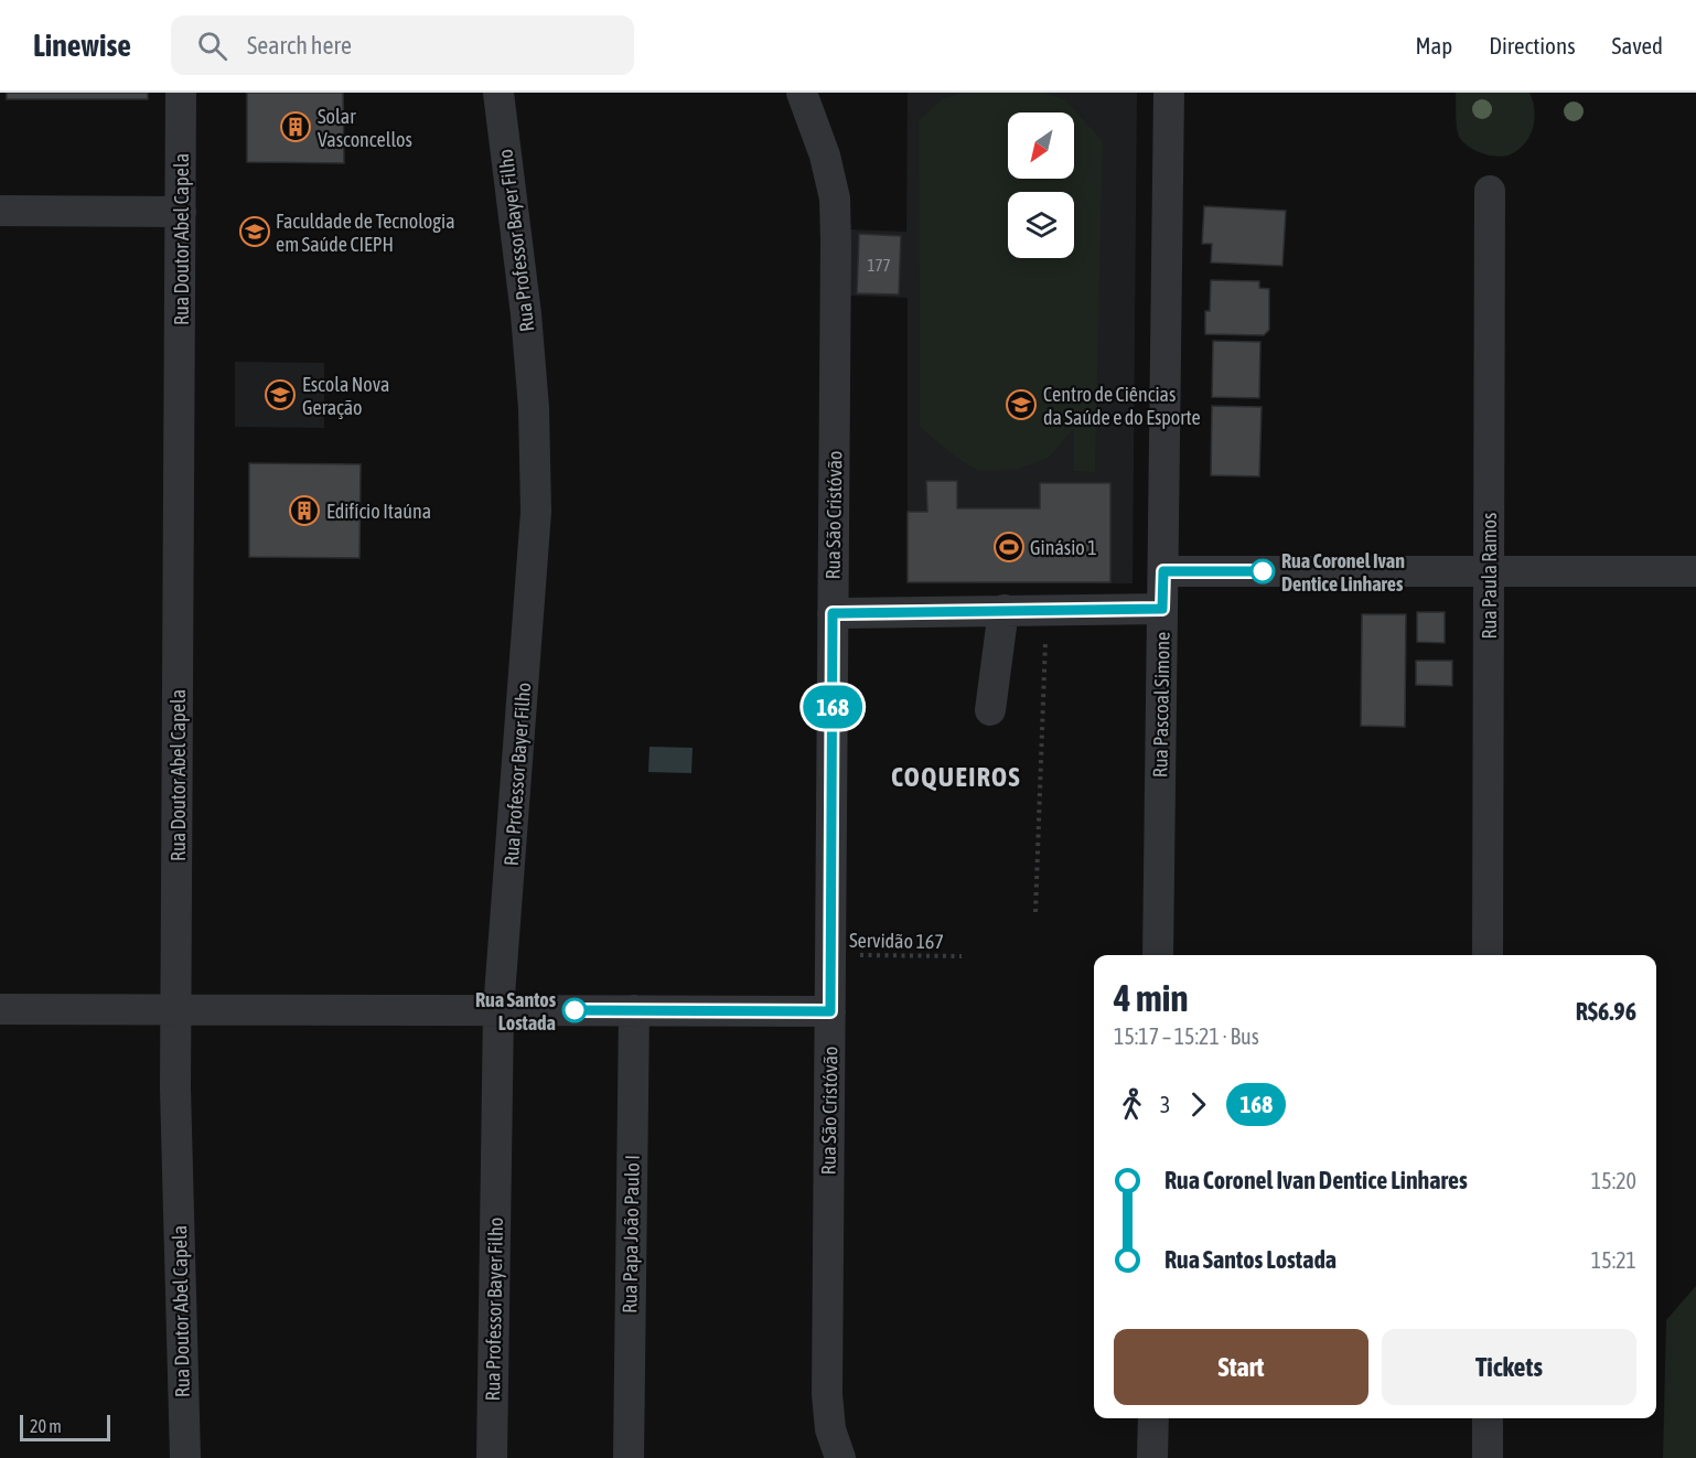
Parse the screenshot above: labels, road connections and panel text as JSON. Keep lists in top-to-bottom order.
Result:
{
  "streets": {
    "street": [
      "Rua Doutor Abel Capela",
      "Rua Professor Bayer Filho",
      "Rua São Cristóvão",
      "Rua Paula Ramos",
      "Rua Pascoal Simone",
      "Rua Papa João Paulo I"
    ],
    "path": ["Servidão 167"]
  },
  "crossings": [
    ["Rua São Cristóvão", "Servidão 167"]
  ],
  "districts": ["COQUEIROS"],
  "places": {
    "building": ["Solar Vasconcellos", "Edifício Itaúna"],
    "school or university": ["Faculdade de Tecnologia em Saúde CIEPH", "Escola Nova Geração", "Centro de Ciências da Saúde e do Esporte"],
    "sports": ["Ginásio 1"],
    "other": ["Rua Coronel Ivan Dentice Linhares", "Rua Santos Lostada"]
  },
  "lines": ["bus line 168"],
  "house_numbers": ["177"],
  "scale_bar": "20 m",
  "north": "bottom left",
  "page": {
    "header": "Linewise",
    "search": "Search here",
    "nav": ["Map", "Directions", "Saved"],
    "on_map": "168",
    "heading": ["4 min", "15:17 – 15:21 · Bus", "R$6.96"],
    "legs": ["3", "168"],
    "list": [
      {
        "name": "Rua Coronel Ivan Dentice Linhares",
        "value": "15:20"
      },
      {
        "name": "Rua Santos Lostada",
        "value": "15:21"
      }
    ],
    "buttons": ["Start", "Tickets"],
    "scale": "20 m"
  }
}
